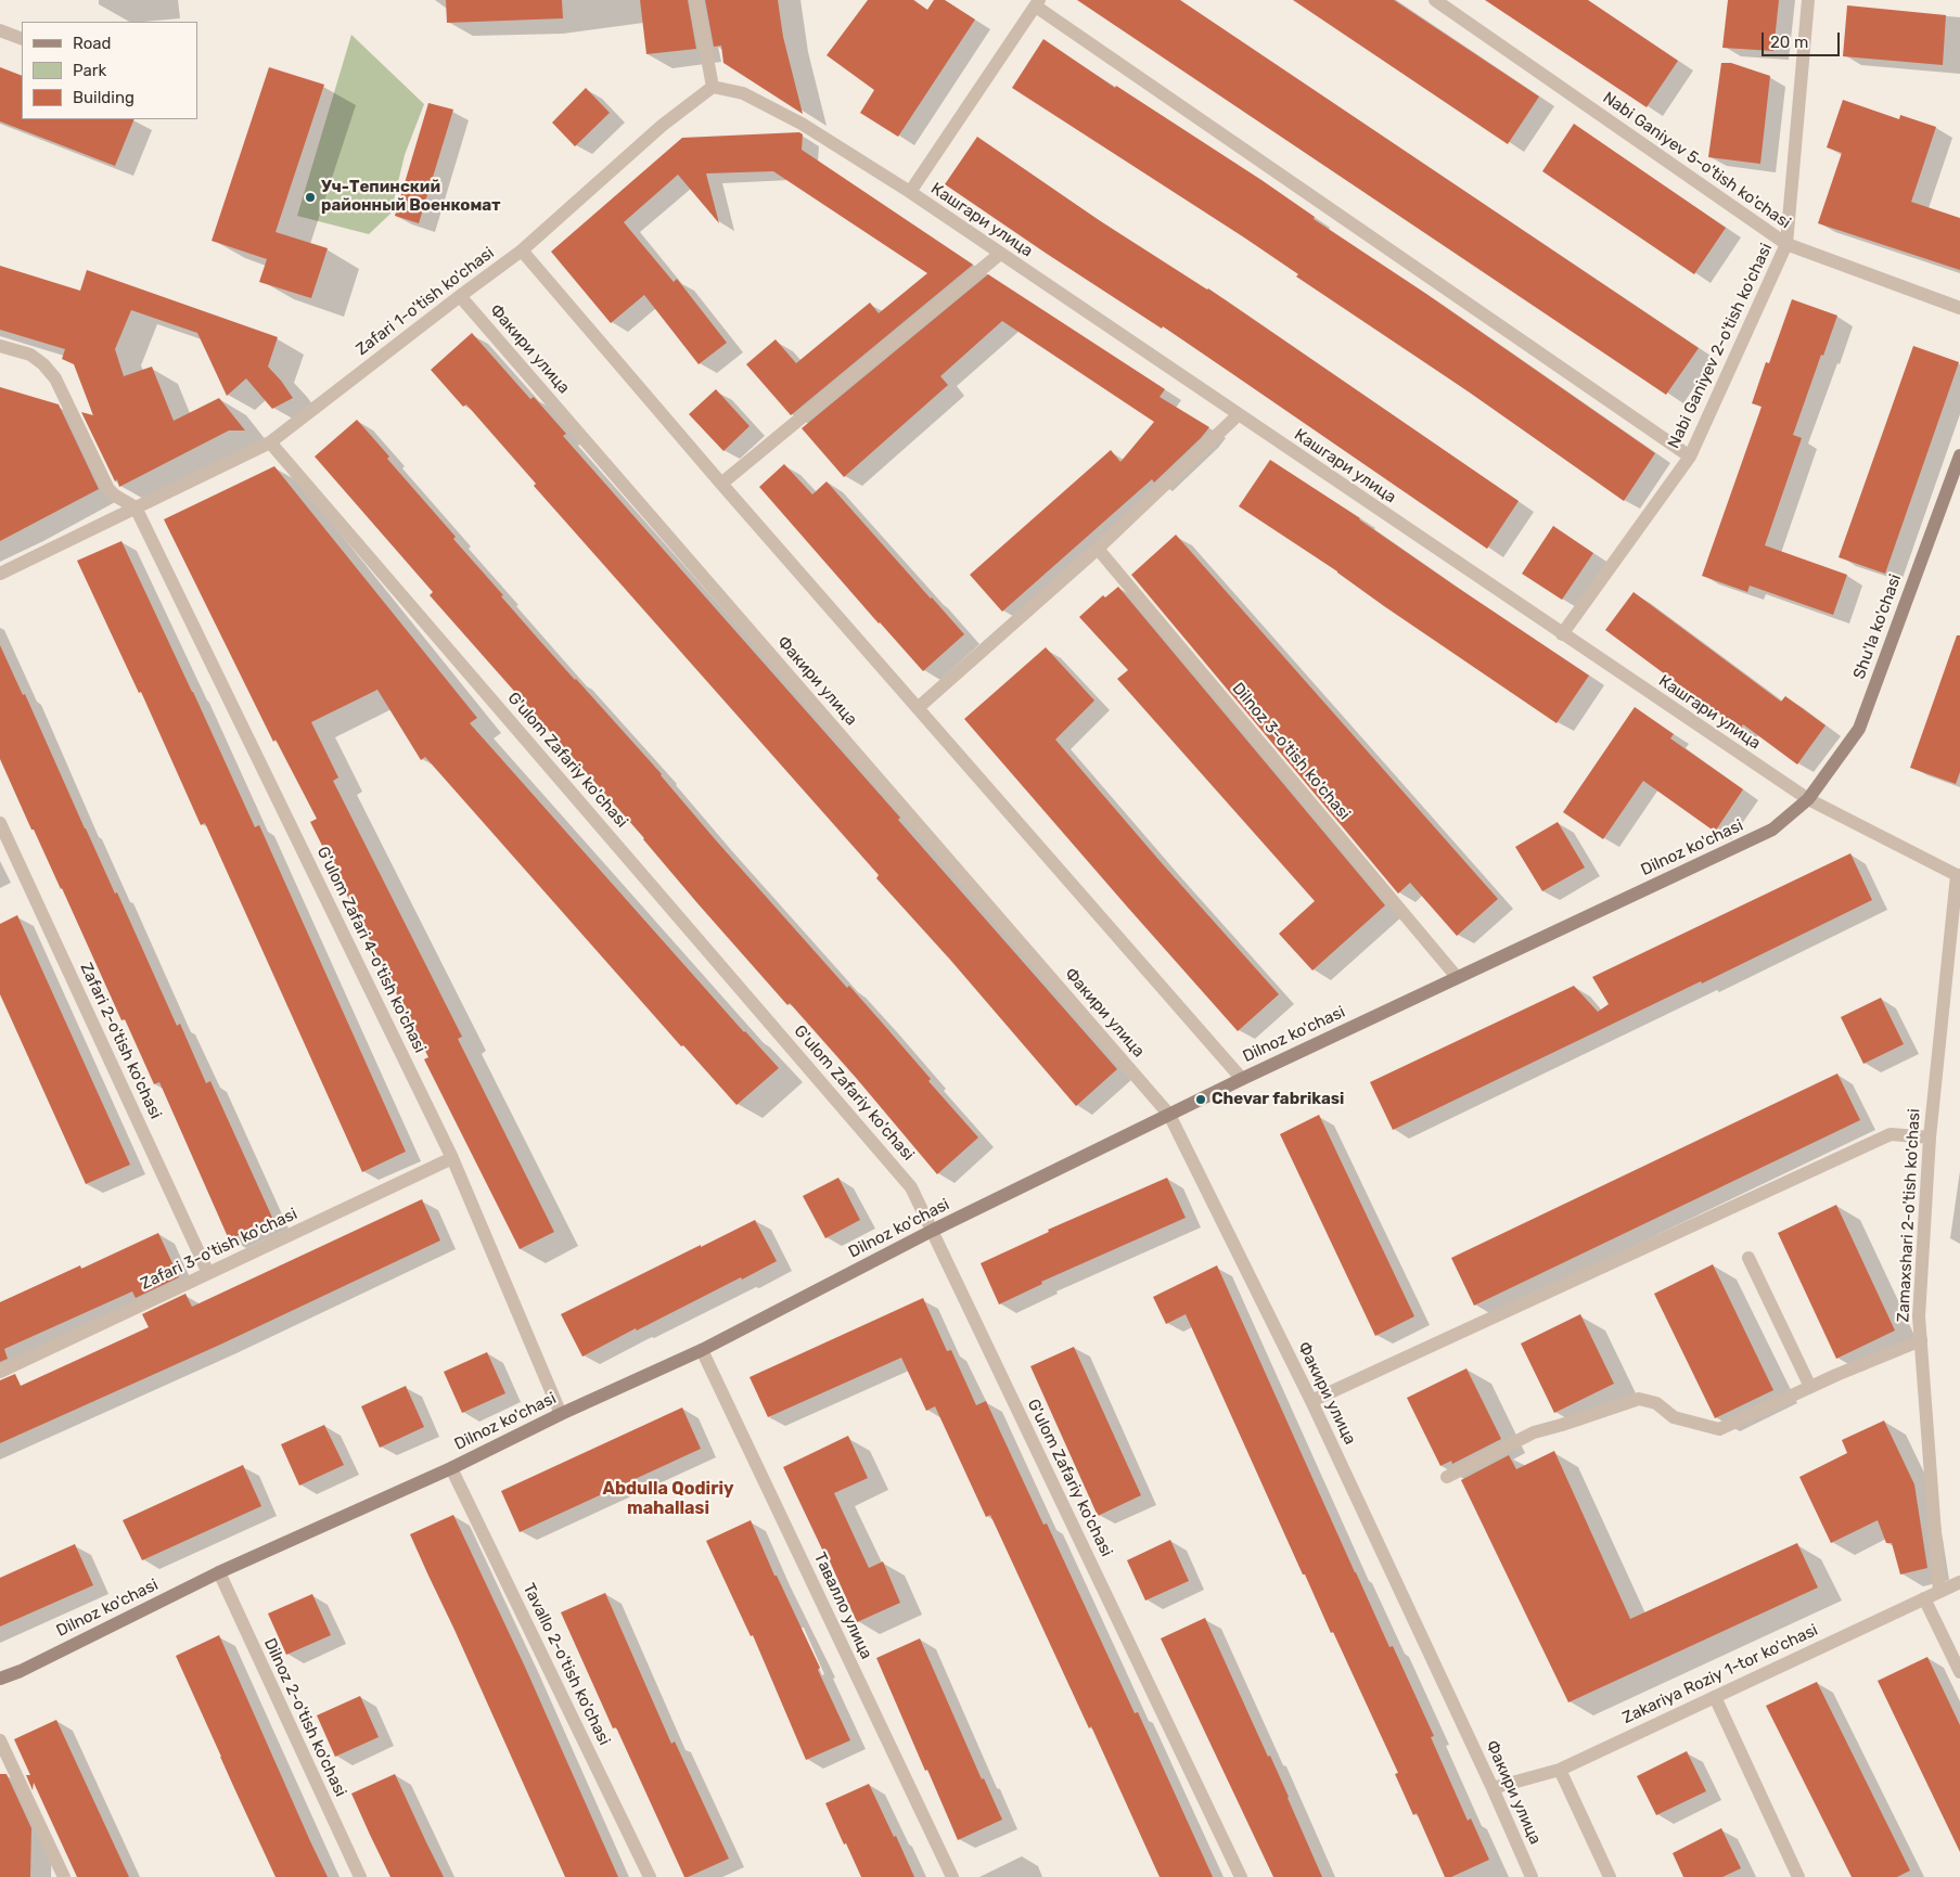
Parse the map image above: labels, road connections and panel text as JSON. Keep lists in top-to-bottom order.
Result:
{
  "streets": {
    "street": [
      "Nabi Ganiyev 5-o'tish ko'chasi",
      "Кашгари улица",
      "Zafari 1-o'tish ko'chasi",
      "Nabi Ganiyev 2-o'tish ko'chasi",
      "Факири улица",
      "Shu'la ko'chasi",
      "Dilnoz 3-o'tish ko'chasi",
      "G'ulom Zafariy ko'chasi",
      "Dilnoz ko'chasi",
      "G'ulom Zafari 4-o'tish ko'chasi",
      "Zafari 2-o'tish ko'chasi",
      "Zamaxshari 2-o'tish ko'chasi",
      "Zafari 3-o'tish ko'chasi",
      "Тавалло улица",
      "Tavallo 2-o'tish ko'chasi",
      "Zakariya Roziy 1-tor ko'chasi",
      "Dilnoz 2-o'tish ko'chasi"
    ]
  },
  "crossings": [
    ["Nabi Ganiyev 5-o'tish ko'chasi", "Nabi Ganiyev 2-o'tish ko'chasi"],
    ["Кашгари улица", "Zafari 1-o'tish ko'chasi"],
    ["Кашгари улица", "Nabi Ganiyev 2-o'tish ko'chasi"],
    ["Кашгари улица", "Shu'la ko'chasi"],
    ["Кашгари улица", "Dilnoz ko'chasi"],
    ["Кашгари улица", "Zamaxshari 2-o'tish ko'chasi"],
    ["Zafari 1-o'tish ko'chasi", "Факири улица"],
    ["Zafari 1-o'tish ko'chasi", "G'ulom Zafariy ko'chasi"],
    ["Zafari 1-o'tish ko'chasi", "G'ulom Zafari 4-o'tish ko'chasi"],
    ["Факири улица", "Dilnoz ko'chasi"],
    ["Факири улица", "Zakariya Roziy 1-tor ko'chasi"],
    ["Shu'la ko'chasi", "Dilnoz ko'chasi"],
    ["Dilnoz 3-o'tish ko'chasi", "Dilnoz ko'chasi"],
    ["G'ulom Zafariy ko'chasi", "Dilnoz ko'chasi"],
    ["Dilnoz ko'chasi", "G'ulom Zafari 4-o'tish ko'chasi"],
    ["Dilnoz ko'chasi", "Тавалло улица"],
    ["Dilnoz ko'chasi", "Tavallo 2-o'tish ko'chasi"],
    ["Dilnoz ko'chasi", "Dilnoz 2-o'tish ko'chasi"],
    ["G'ulom Zafari 4-o'tish ko'chasi", "Zafari 3-o'tish ko'chasi"],
    ["Zafari 2-o'tish ko'chasi", "Zafari 3-o'tish ko'chasi"],
    ["Zamaxshari 2-o'tish ko'chasi", "Zakariya Roziy 1-tor ko'chasi"]
  ],
  "districts": ["Abdulla Qodiriy mahallasi"],
  "places": ["Уч-Тепинский районный Военкомат", "Chevar fabrikasi"],
  "legend": ["Road", "Park", "Building"],
  "scale_bar": "20 m"
}
